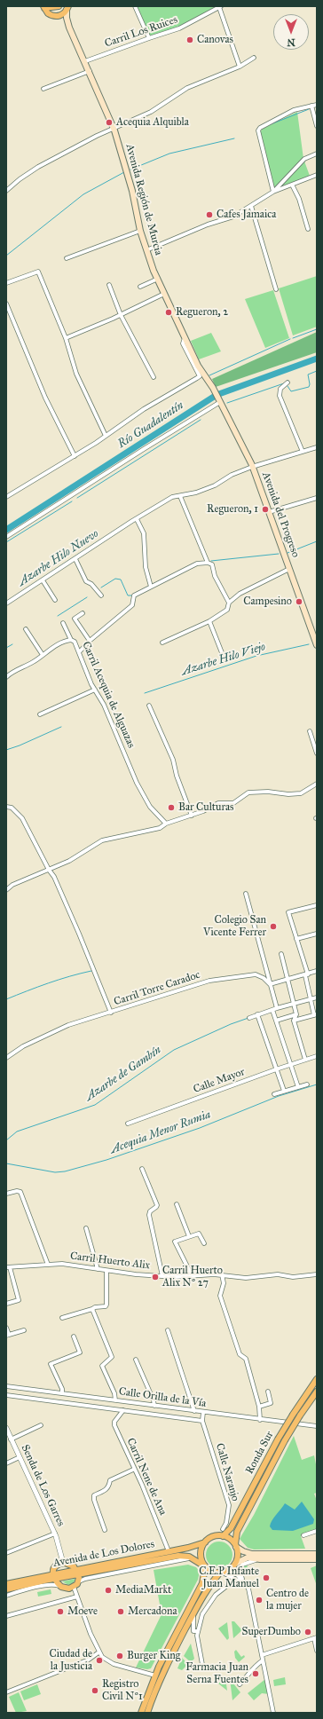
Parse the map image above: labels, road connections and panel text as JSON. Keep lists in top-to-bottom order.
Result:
{
  "streets": {
    "main road": [
      "Avenida Región de Murcia",
      "Avenida del Progreso",
      "Ronda Sur",
      "Avenida de Los Dolores"
    ],
    "street": [
      "Carril Los Ruices",
      "Carril Acequia de Alguazas",
      "Carril Torre Caradoc",
      "Calle Mayor",
      "Carril Huerto Alix",
      "Calle Orilla de la Vía",
      "Calle Naranjo",
      "Carril Nene de Ana",
      "Senda de Los Garres"
    ]
  },
  "crossings": [
    ["Carril Los Ruices", "Avenida Región de Murcia"],
    ["Avenida Región de Murcia", "Avenida del Progreso"],
    ["Calle Orilla de la Vía", "Calle Naranjo"],
    ["Calle Orilla de la Vía", "Carril Nene de Ana"],
    ["Ronda Sur", "Avenida de Los Dolores"],
    ["Carril Nene de Ana", "Avenida de Los Dolores"]
  ],
  "water": [
    "Río Guadalentín",
    "Azarbe Hilo Nuevo",
    "Azarbe Hilo Viejo",
    "Azarbe de Gambín",
    "Acequia Menor Rumia"
  ],
  "places": [
    "Canovas",
    "Acequia Alquibla",
    "Cafes Jamaica",
    "Regueron, 2",
    "Regueron, 1",
    "Campesino",
    "Bar Culturas",
    "Colegio San Vicente Ferrer",
    "Carril Huerto Alix Nº 27",
    "C.E.P Infante Juan Manuel",
    "MediaMarkt",
    "Centro de la mujer",
    "Moeve",
    "Mercadona",
    "SuperDumbo",
    "Burger King",
    "Ciudad de la Justicia",
    "Farmacia Juan Serna Fuentes",
    "Registro Civil Nº1"
  ],
  "north": "bottom"
}
